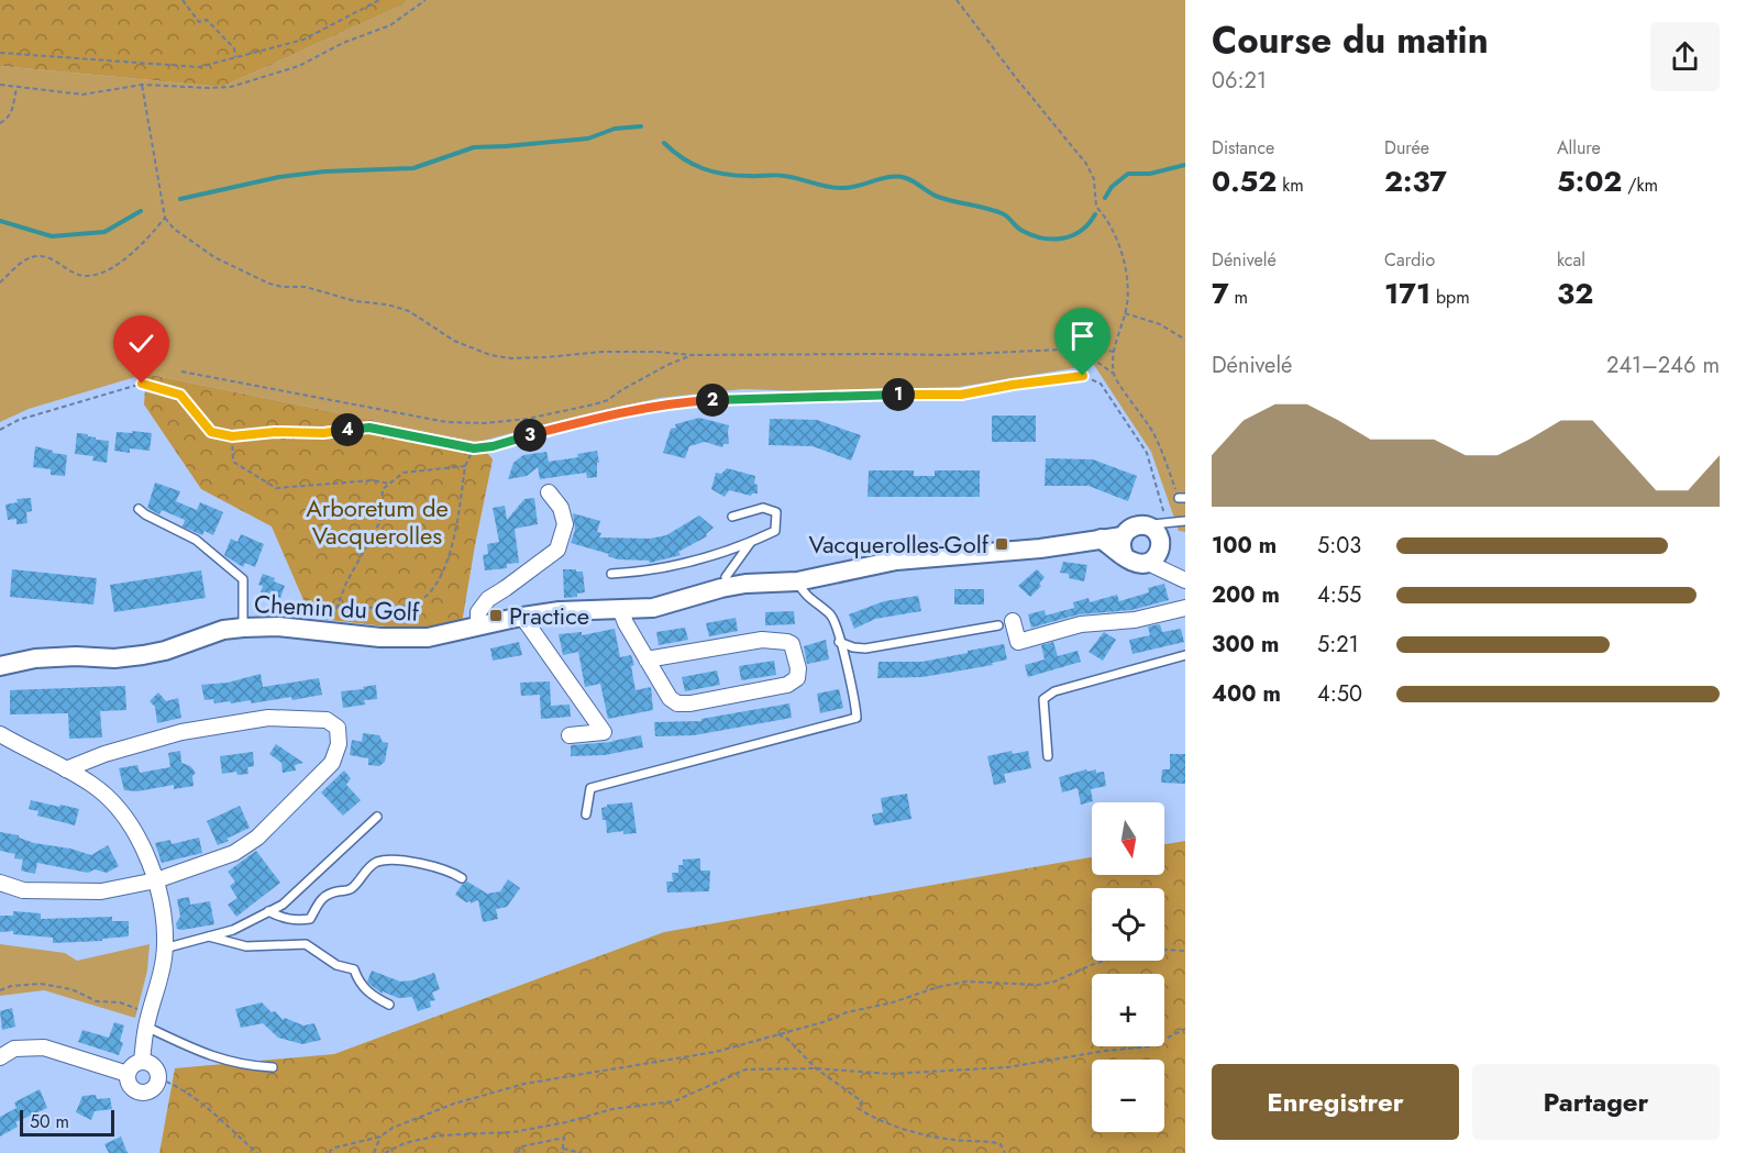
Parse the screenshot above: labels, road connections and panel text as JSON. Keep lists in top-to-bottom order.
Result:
{
  "streets": {
    "street": ["Chemin du Golf"]
  },
  "parks": ["Arboretum de Vacquerolles"],
  "places": {
    "transit": ["Vacquerolles-Golf", "Practice"]
  },
  "scale_bar": "50 m",
  "north": "bottom",
  "page": {
    "heading": ["Course du matin", "06:21"],
    "stats": [
      ["Distance", "0.52 km"],
      ["Durée", "2:37"],
      ["Allure", "5:02 /km"],
      ["Dénivelé", "7 m"],
      ["Cardio", "171 bpm"],
      ["kcal", "32"]
    ],
    "chart": ["Dénivelé", "241–246 m"],
    "pins": [
      "1",
      "2",
      "4",
      "3"
    ],
    "list": [
      {
        "name": "100 m",
        "note": "5:03"
      },
      {
        "name": "200 m",
        "note": "4:55"
      },
      {
        "name": "300 m",
        "note": "5:21"
      },
      {
        "name": "400 m",
        "note": "4:50"
      }
    ],
    "map_buttons": ["+", "−"],
    "buttons": ["Enregistrer", "Partager"],
    "scale": "50 m"
  }
}
